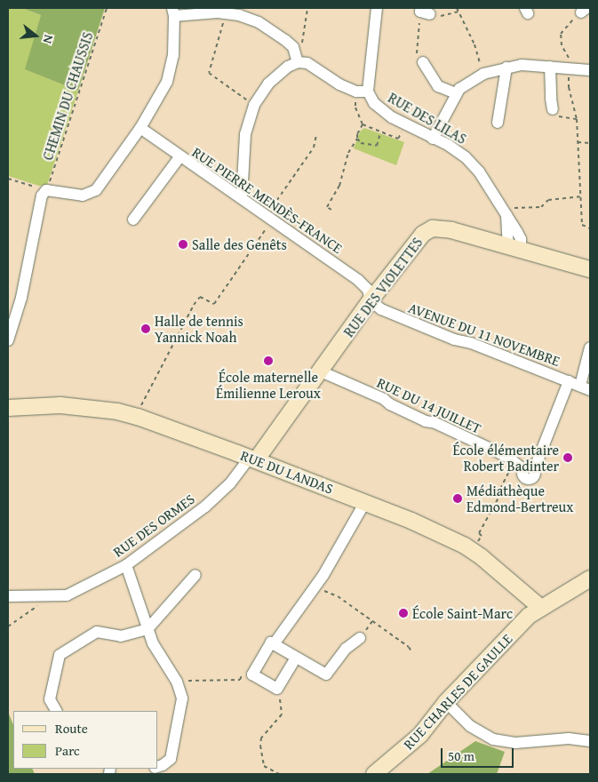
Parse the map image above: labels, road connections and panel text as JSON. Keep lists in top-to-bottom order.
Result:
{
  "streets": {
    "street": [
      "RUE DES LILAS",
      "RUE PIERRE MENDÈS-FRANCE",
      "RUE DES VIOLETTES",
      "AVENUE DU 11 NOVEMBRE",
      "RUE DU 14 JUILLET",
      "RUE DU LANDAS",
      "RUE DES ORMES",
      "RUE CHARLES DE GAULLE"
    ],
    "path": ["CHEMIN DU CHAUSSIS"]
  },
  "crossings": [
    ["RUE DES LILAS", "RUE DES VIOLETTES"],
    ["RUE PIERRE MENDÈS-FRANCE", "RUE DES VIOLETTES"],
    ["RUE PIERRE MENDÈS-FRANCE", "AVENUE DU 11 NOVEMBRE"],
    ["RUE DES VIOLETTES", "AVENUE DU 11 NOVEMBRE"],
    ["RUE DES VIOLETTES", "RUE DU 14 JUILLET"],
    ["RUE DES VIOLETTES", "RUE DU LANDAS"],
    ["RUE DES VIOLETTES", "RUE DES ORMES"],
    ["RUE DU LANDAS", "RUE DES ORMES"],
    ["RUE DU LANDAS", "RUE CHARLES DE GAULLE"]
  ],
  "places": [
    "Salle des Genêts",
    "Halle de tennis Yannick Noah",
    "École maternelle Émilienne Leroux",
    "École élémentaire Robert Badinter",
    "Médiathèque Edmond-Bertreux",
    "École Saint-Marc"
  ],
  "legend": ["Route", "Parc"],
  "scale_bar": "50 m",
  "north": "right"
}
